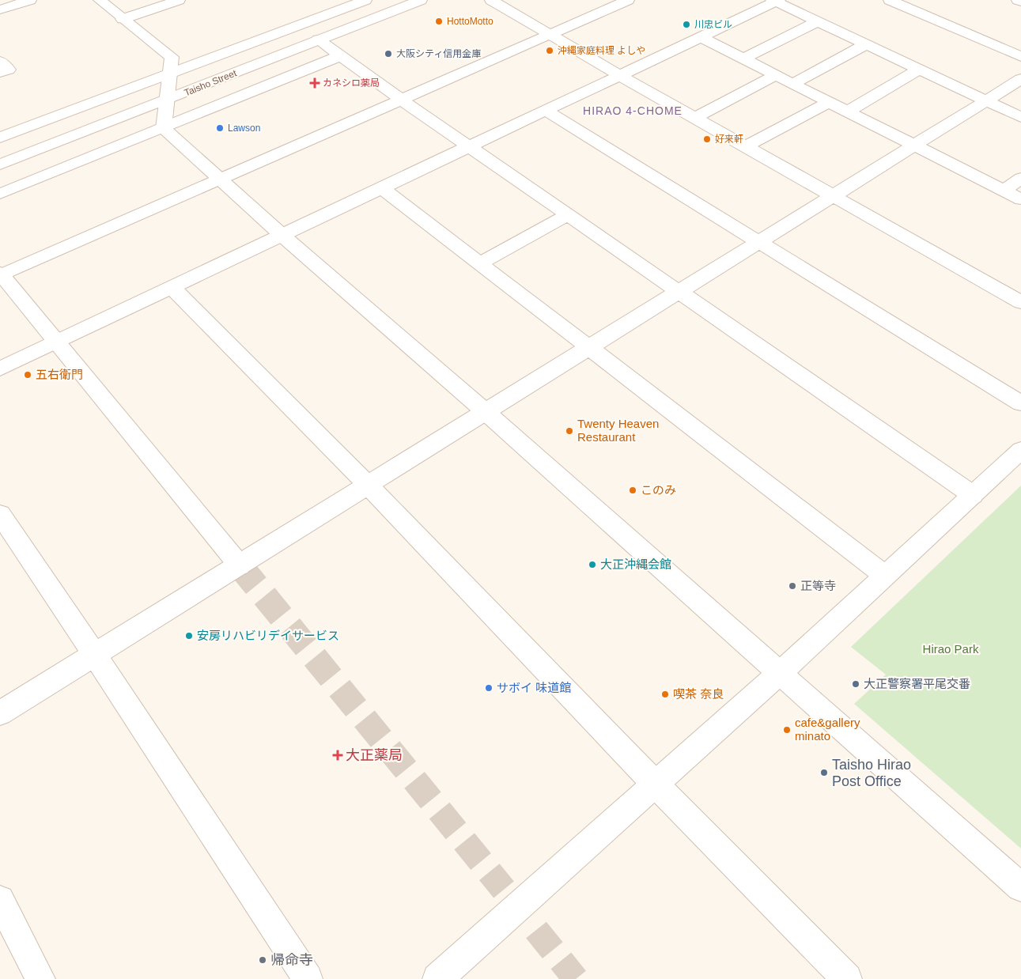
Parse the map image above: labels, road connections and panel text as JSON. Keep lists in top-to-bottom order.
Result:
{
  "streets": {
    "street": ["Taisho Street"]
  },
  "districts": ["HIRAO 4-CHOME"],
  "parks": ["Hirao Park"],
  "places": {
    "other": [
      "HottoMotto",
      "川忠ビル",
      "沖縄家庭料理 よしや",
      "大阪シティ信用金庫",
      "Lawson",
      "好来軒",
      "五右衛門",
      "Twenty Heaven Restaurant",
      "このみ",
      "大正沖縄会館",
      "正等寺",
      "安房リハビリデイサービス",
      "大正警察署平尾交番",
      "サボイ 味道館",
      "喫茶 奈良",
      "cafe&gallery minato",
      "Taisho Hirao Post Office",
      "帰命寺"
    ],
    "health": ["カネシロ薬局", "大正薬局"]
  }
}
